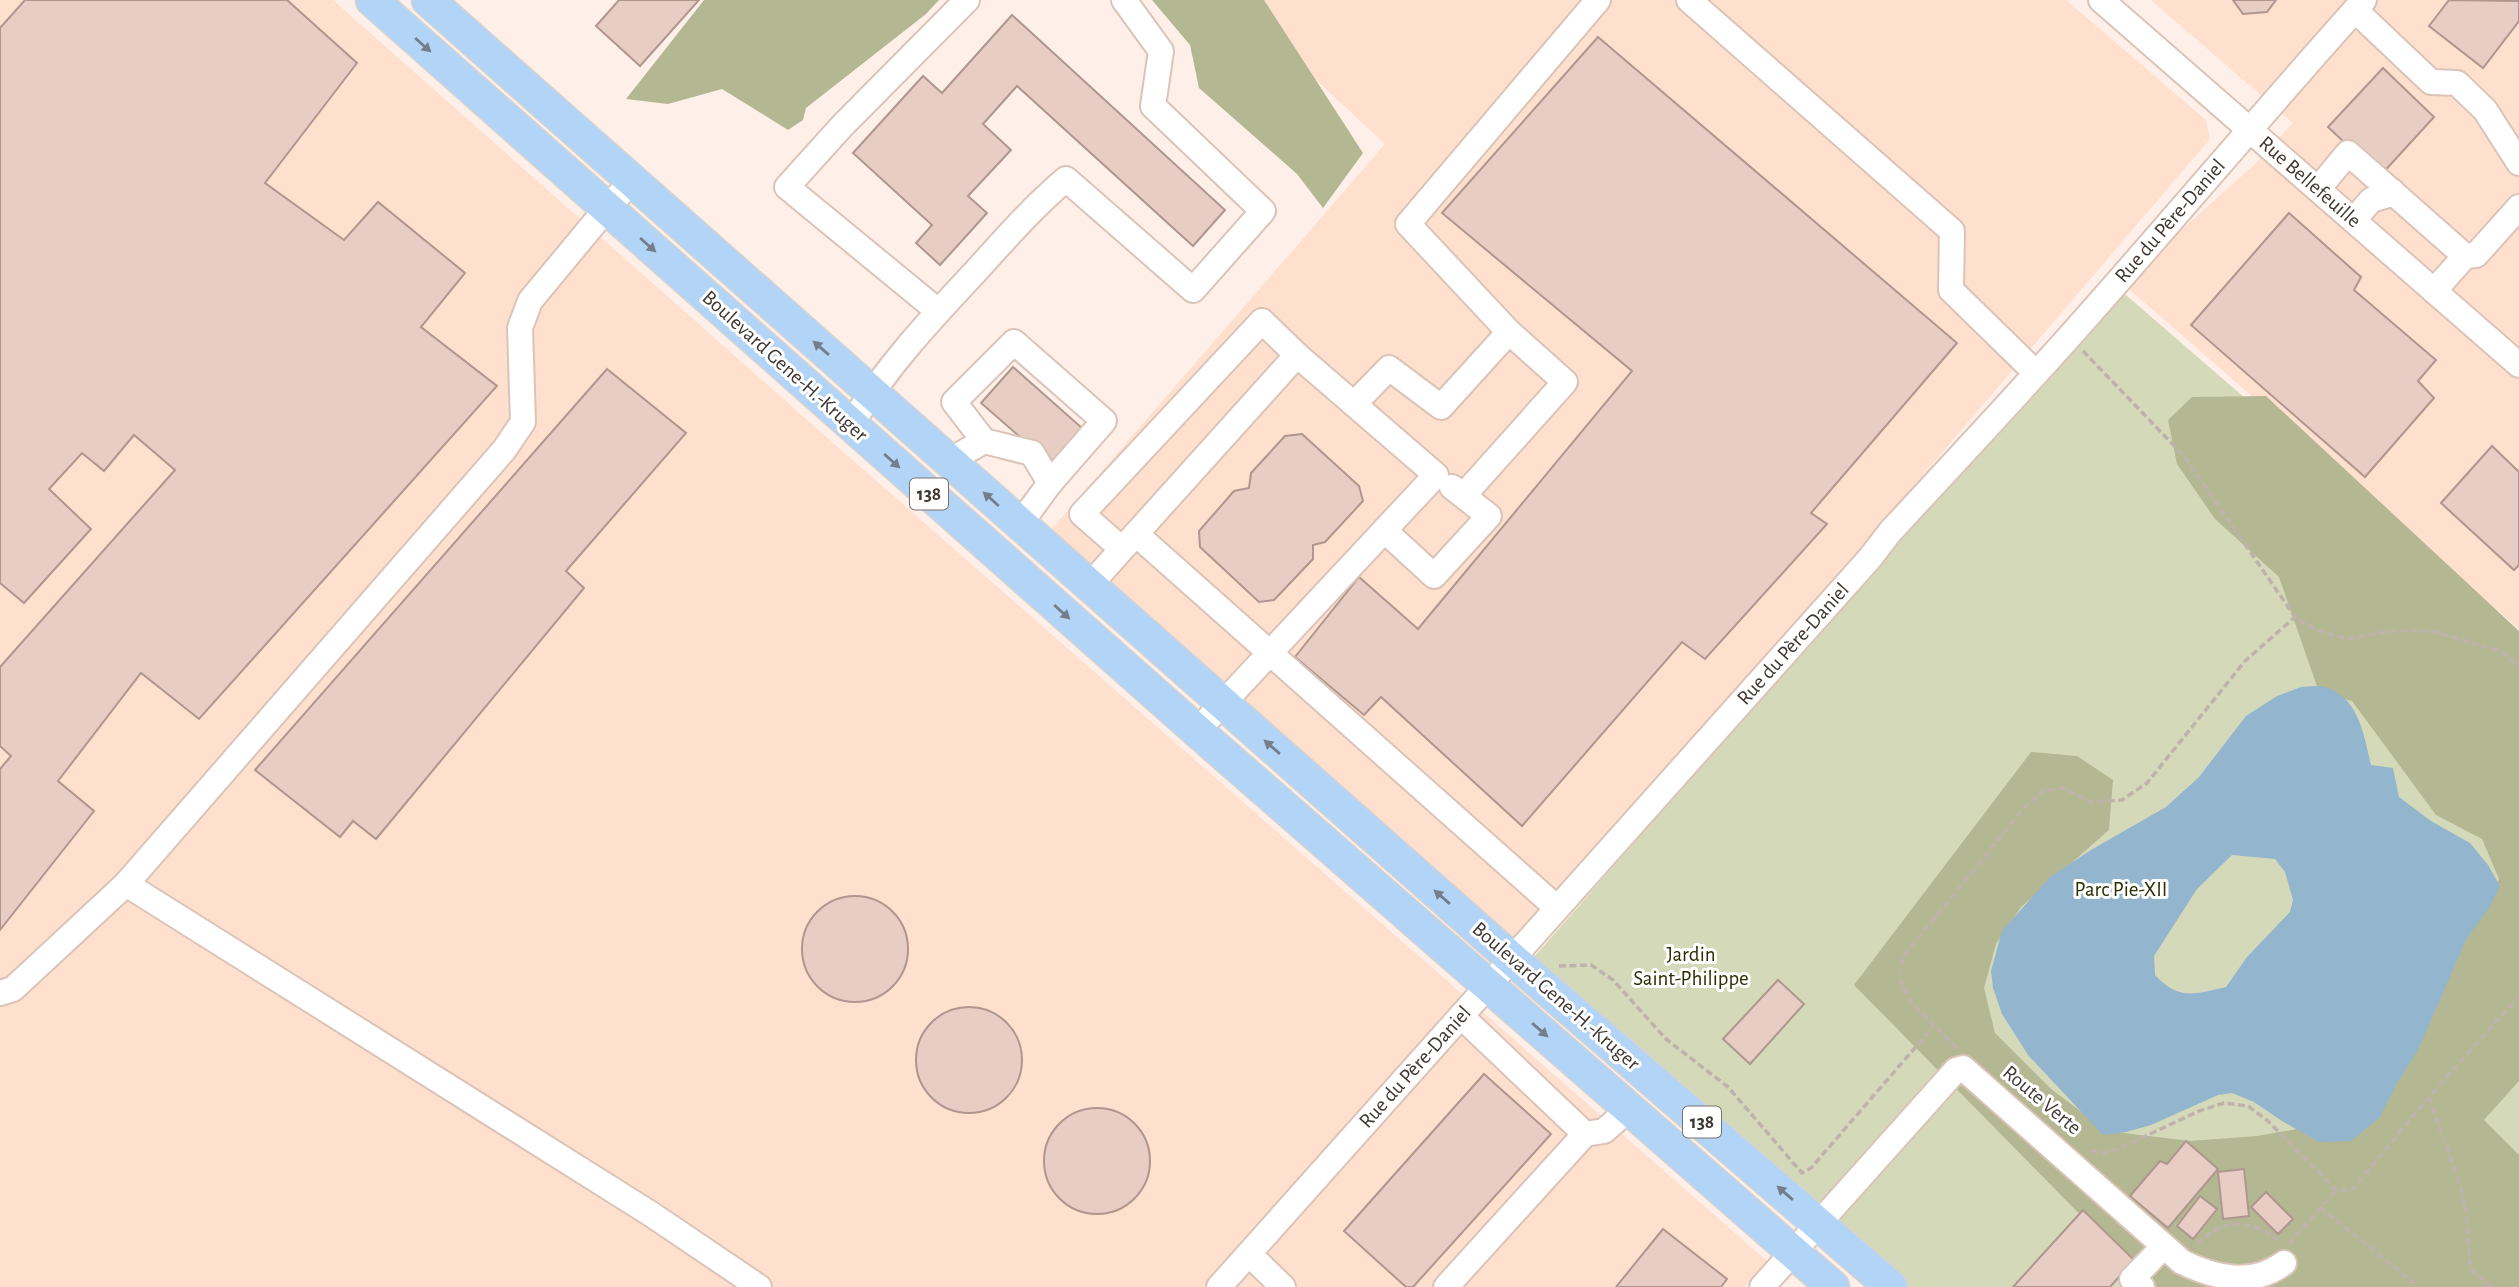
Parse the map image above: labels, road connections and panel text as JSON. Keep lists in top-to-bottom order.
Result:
{
  "streets": {
    "main road": ["Boulevard Gene-H.-Kruger", "138"],
    "street": ["Rue Bellefeuille", "Rue du Père-Daniel"],
    "path": ["Route Verte"]
  },
  "crossings": [
    ["Rue Bellefeuille", "Rue du Père-Daniel"],
    ["Rue du Père-Daniel", "Boulevard Gene-H.-Kruger"]
  ],
  "parks": ["Parc Pie-XII", "Jardin Saint-Philippe"]
}
